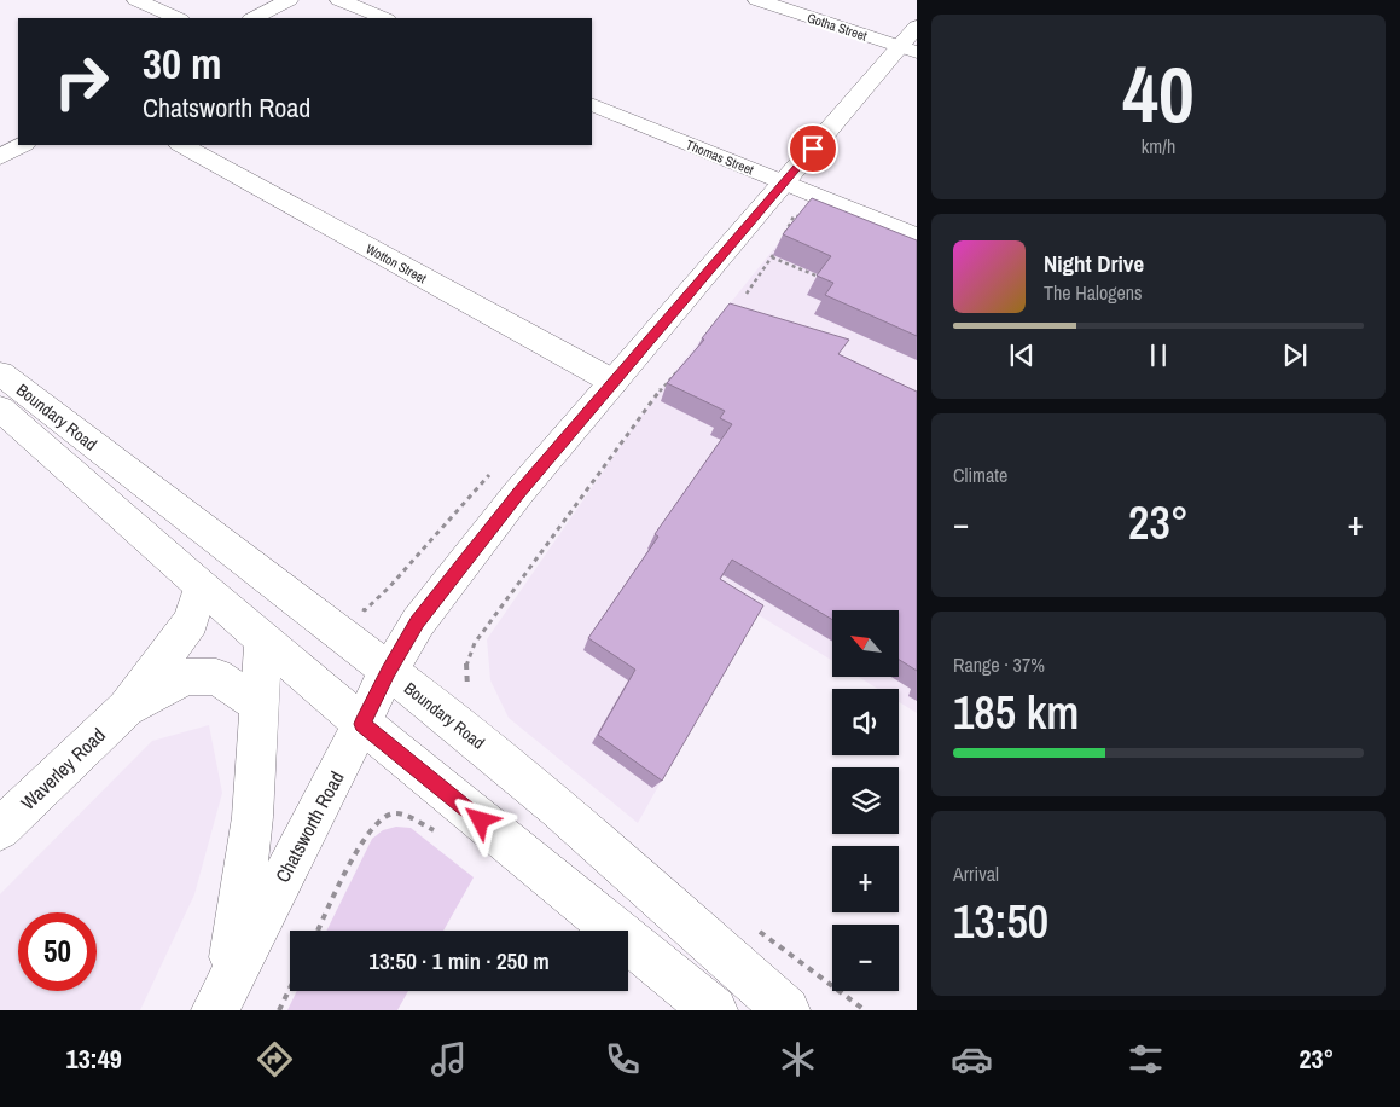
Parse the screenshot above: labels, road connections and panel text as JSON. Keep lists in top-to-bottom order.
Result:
{
  "streets": {
    "street": [
      "Gotha Street",
      "Thomas Street",
      "Wotton Street",
      "Boundary Road",
      "Waverley Road",
      "Chatsworth Road"
    ]
  },
  "crossings": [
    ["Gotha Street", "Chatsworth Road"],
    ["Thomas Street", "Chatsworth Road"],
    ["Wotton Street", "Chatsworth Road"],
    ["Boundary Road", "Waverley Road"],
    ["Boundary Road", "Chatsworth Road"],
    ["Waverley Road", "Chatsworth Road"]
  ],
  "north": "top left",
  "page": {
    "tile": [
      ["40", "km/h"],
      "Climate",
      ["Range · 37%", "185 km"],
      ["Arrival", "13:50"]
    ],
    "turn": ["30 m", "Chatsworth Road"],
    "song": ["Night Drive", "The Halogens"],
    "heat": ["−", "23°", "+"],
    "map_buttons": ["+", "−"],
    "limit": "50",
    "trip": "13:50 · 1 min · 250 m",
    "tabs": ["13:49", "23°"]
  }
}
